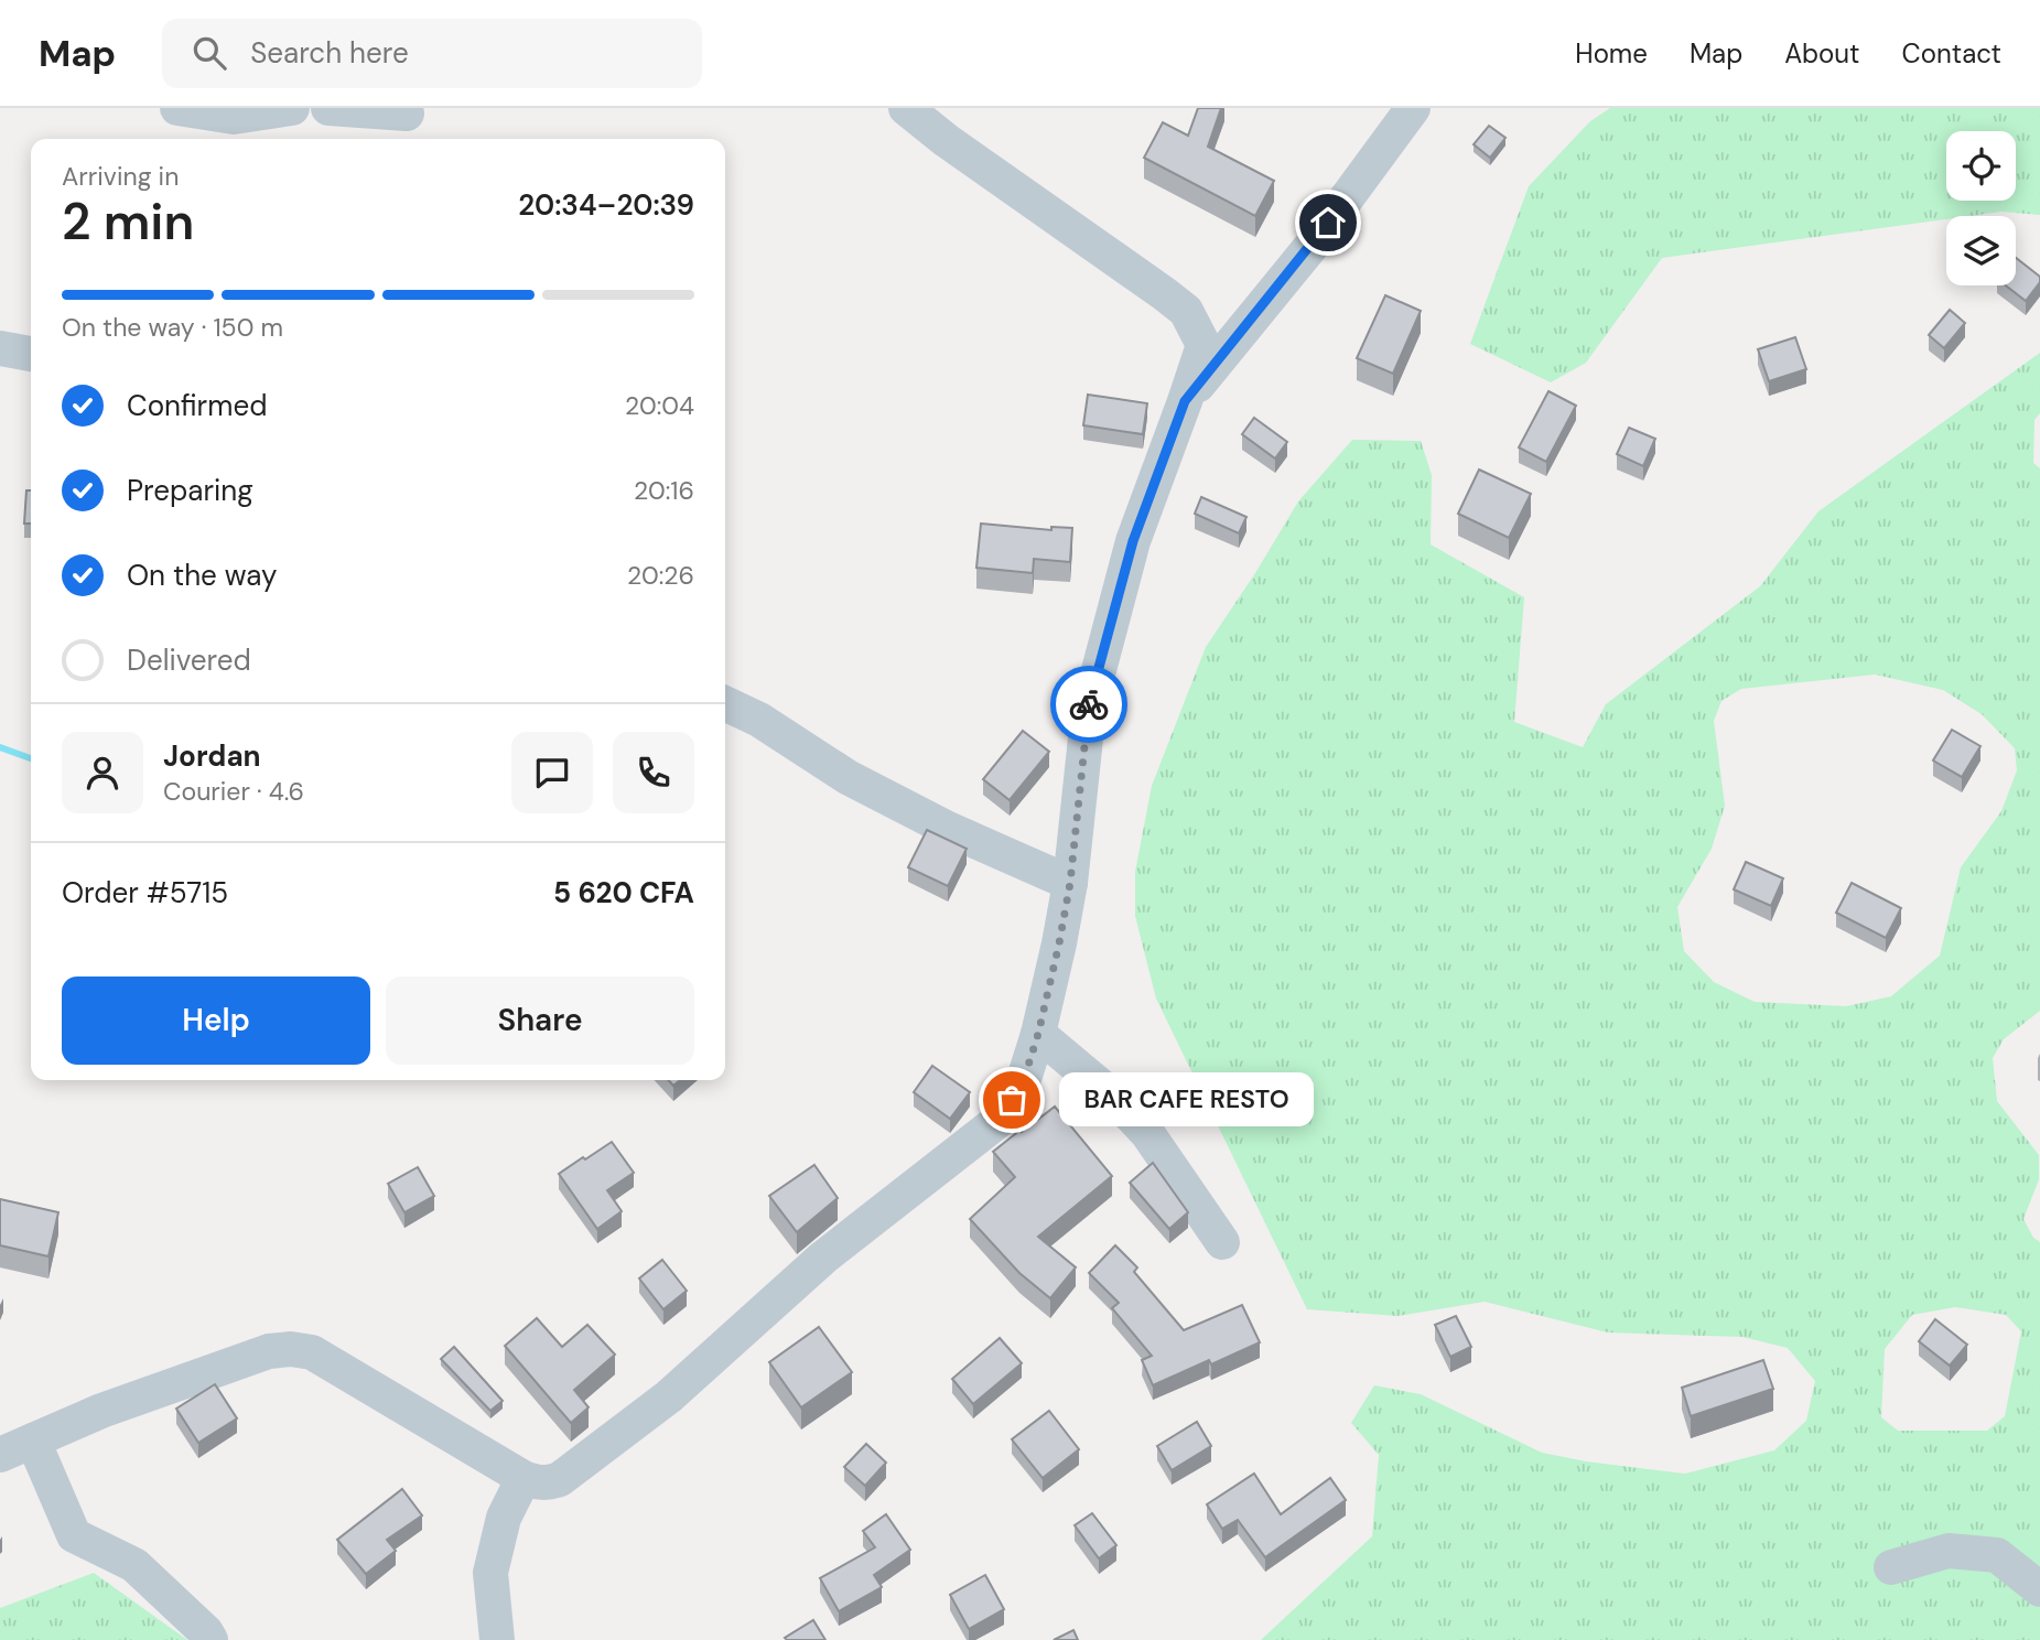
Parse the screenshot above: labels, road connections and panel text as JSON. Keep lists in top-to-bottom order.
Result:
{
  "places": ["BAR CAFE RESTO"],
  "page": {
    "header": "Map",
    "search": "Search here",
    "nav": [
      "Home",
      "Map",
      "About",
      "Contact"
    ],
    "heading": ["2 min", "Arriving in", "20:34–20:39"],
    "panel": [
      "Jordan",
      "Courier · 4.6",
      "Order #5715",
      "5 620 CFA"
    ],
    "bar": "On the way · 150 m",
    "list": [
      ["Confirmed", "20:04"],
      ["Preparing", "20:16"],
      ["On the way", "20:26"],
      "Delivered"
    ],
    "buttons": ["Help", "Share"],
    "bubble": "BAR CAFE RESTO"
  }
}
